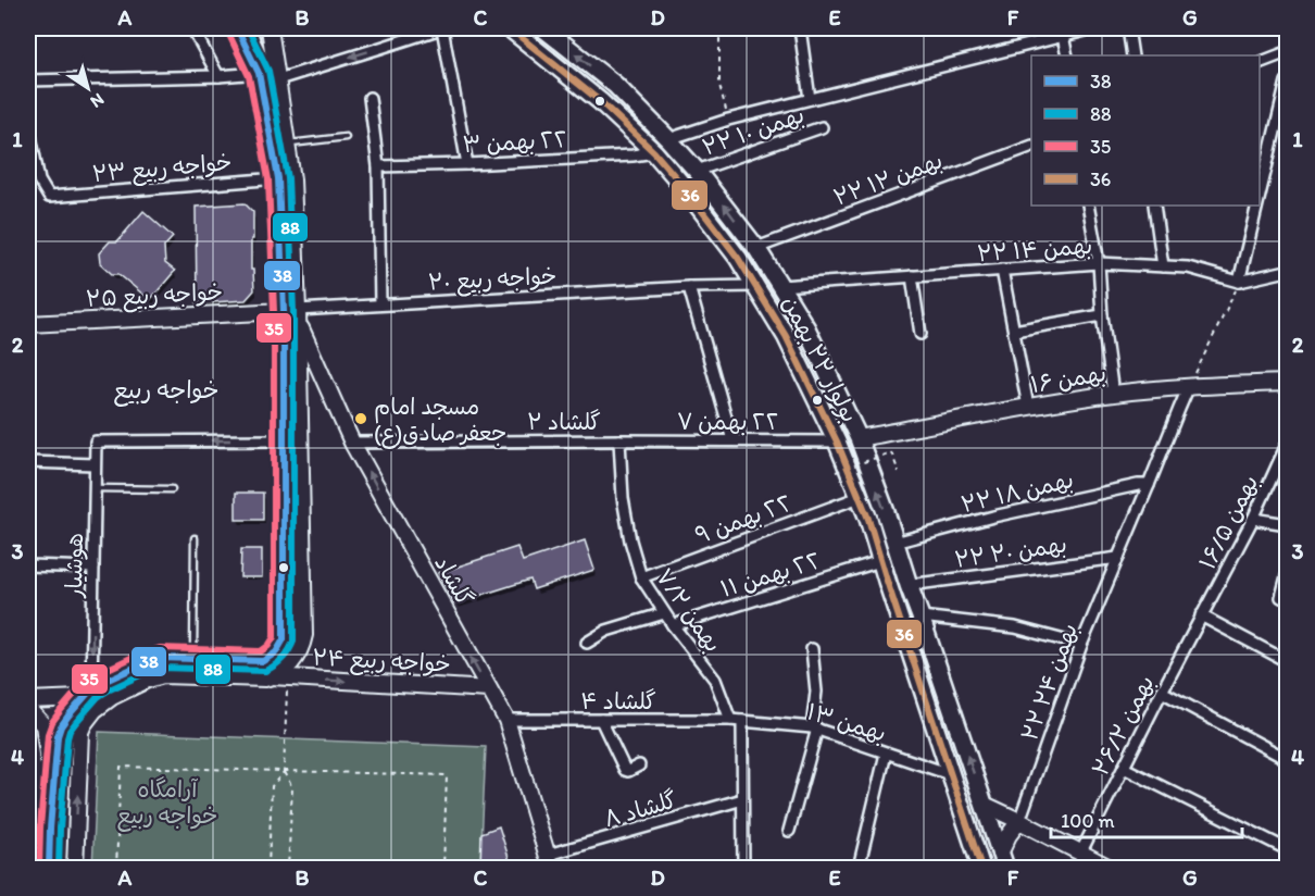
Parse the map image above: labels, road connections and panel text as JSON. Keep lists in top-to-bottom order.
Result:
{
  "streets": {
    "main road": ["بولوار ۲۲ بهمن"],
    "street": [
      "۲۲ بهمن ۱۰",
      "٢٢ بهمن ۳",
      "خواجه ربیع ۲۳",
      "۲۲ بهمن ۱۲",
      "۲۲ بهمن ۱۴",
      "خواجه ربیع ۲۰",
      "خواجه ربیع ۲۵",
      "بهمن ۱۶",
      "گلشاد ۲",
      "٢٢ بهمن ٧",
      "۲۲ بهمن ۱۸",
      "٢٢ بهمن ۹",
      "بهمن ۱۶/۵",
      "۲۲ بهمن ۲۰",
      "هوشیار",
      "٢٢ بهمن ١١",
      "گلشاد",
      "بهمن ۷/۲",
      "خواجه ربیع ۲۴",
      "۲۲ بهمن ۲۴",
      "گلشاد ۴",
      "بهمن ۱۳",
      "بهمن ۲۶/۲",
      "گلشاد ۸"
    ]
  },
  "crossings": [
    ["۲۲ بهمن ۱۰", "بولوار ۲۲ بهمن"],
    ["٢٢ بهمن ۳", "بولوار ۲۲ بهمن"],
    ["۲۲ بهمن ۱۲", "بولوار ۲۲ بهمن"],
    ["۲۲ بهمن ۱۴", "بولوار ۲۲ بهمن"],
    ["خواجه ربیع ۲۰", "خواجه ربیع ۲۵"],
    ["خواجه ربیع ۲۰", "بولوار ۲۲ بهمن"],
    ["خواجه ربیع ۲۰", "گلشاد"],
    ["خواجه ربیع ۲۵", "گلشاد"],
    ["بولوار ۲۲ بهمن", "بهمن ۱۶"],
    ["بولوار ۲۲ بهمن", "٢٢ بهمن ٧"],
    ["بولوار ۲۲ بهمن", "۲۲ بهمن ۱۸"],
    ["بولوار ۲۲ بهمن", "٢٢ بهمن ۹"],
    ["بولوار ۲۲ بهمن", "۲۲ بهمن ۲۰"],
    ["بولوار ۲۲ بهمن", "٢٢ بهمن ١١"],
    ["بولوار ۲۲ بهمن", "بهمن ۱۳"],
    ["بهمن ۱۶", "۲۲ بهمن ۲۴"],
    ["گلشاد ۲", "٢٢ بهمن ٧"],
    ["گلشاد ۲", "گلشاد"],
    ["گلشاد ۲", "بهمن ۷/۲"],
    ["٢٢ بهمن ٧", "بهمن ۷/۲"],
    ["۲۲ بهمن ۱۸", "۲۲ بهمن ۲۴"],
    ["٢٢ بهمن ۹", "بهمن ۷/۲"],
    ["بهمن ۱۶/۵", "بهمن ۲۶/۲"],
    ["۲۲ بهمن ۲۰", "۲۲ بهمن ۲۴"],
    ["٢٢ بهمن ١١", "بهمن ۷/۲"],
    ["گلشاد", "خواجه ربیع ۲۴"],
    ["گلشاد", "گلشاد ۴"],
    ["گلشاد", "گلشاد ۸"],
    ["بهمن ۷/۲", "گلشاد ۴"],
    ["بهمن ۷/۲", "بهمن ۱۳"],
    ["بهمن ۷/۲", "گلشاد ۸"],
    ["گلشاد ۴", "بهمن ۱۳"]
  ],
  "one_way": ["گلشاد", "خواجه ربیع ۲۴"],
  "districts": ["خواجه ربیع"],
  "parks": ["آرامگاه خواجه ربیع"],
  "places": ["مسجد امام جعفر صادق(ع)"],
  "lines": [
    "transit line 38",
    "transit line 88",
    "transit line 36",
    "transit line 35"
  ],
  "legend": [
    "38",
    "88",
    "35",
    "36"
  ],
  "scale_bar": "100 m",
  "north": "bottom right",
  "grid": {
    "columns": [
      "A",
      "B",
      "C",
      "D",
      "E",
      "F",
      "G"
    ],
    "rows": [
      "1",
      "2",
      "3",
      "4"
    ]
  }
}
